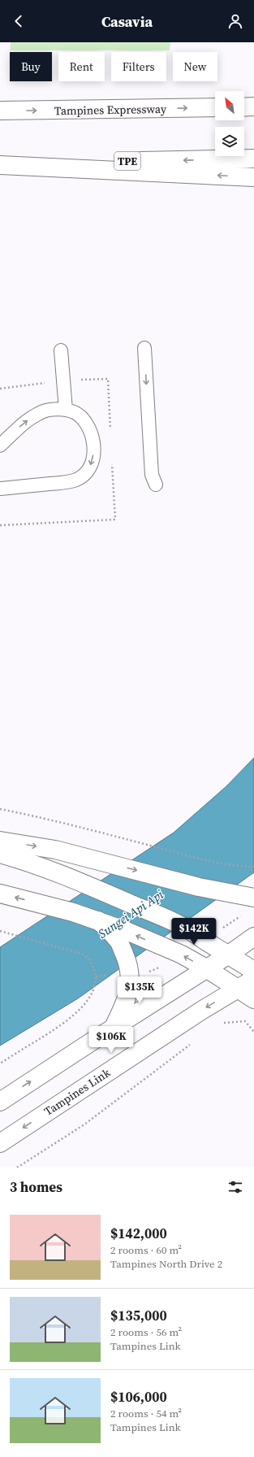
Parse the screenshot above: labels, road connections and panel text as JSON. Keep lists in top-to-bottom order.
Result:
{
  "streets": {
    "main road": ["Tampines Expressway", "TPE", "Tampines Link"]
  },
  "water": ["Sungei Api Api"],
  "north": "top left",
  "page": {
    "header": "Casavia",
    "chip": [
      "Buy",
      "Rent",
      "Filters",
      "New"
    ],
    "price": ["$142K", "$135K", "$106K"],
    "heading": "3 homes",
    "list": [
      {
        "name": "$142,000",
        "note": "2 rooms · 60 m² · Tampines North Drive 2"
      },
      {
        "name": "$135,000",
        "note": "2 rooms · 56 m² · Tampines Link"
      },
      {
        "name": "$106,000",
        "note": "2 rooms · 54 m² · Tampines Link"
      }
    ]
  }
}
